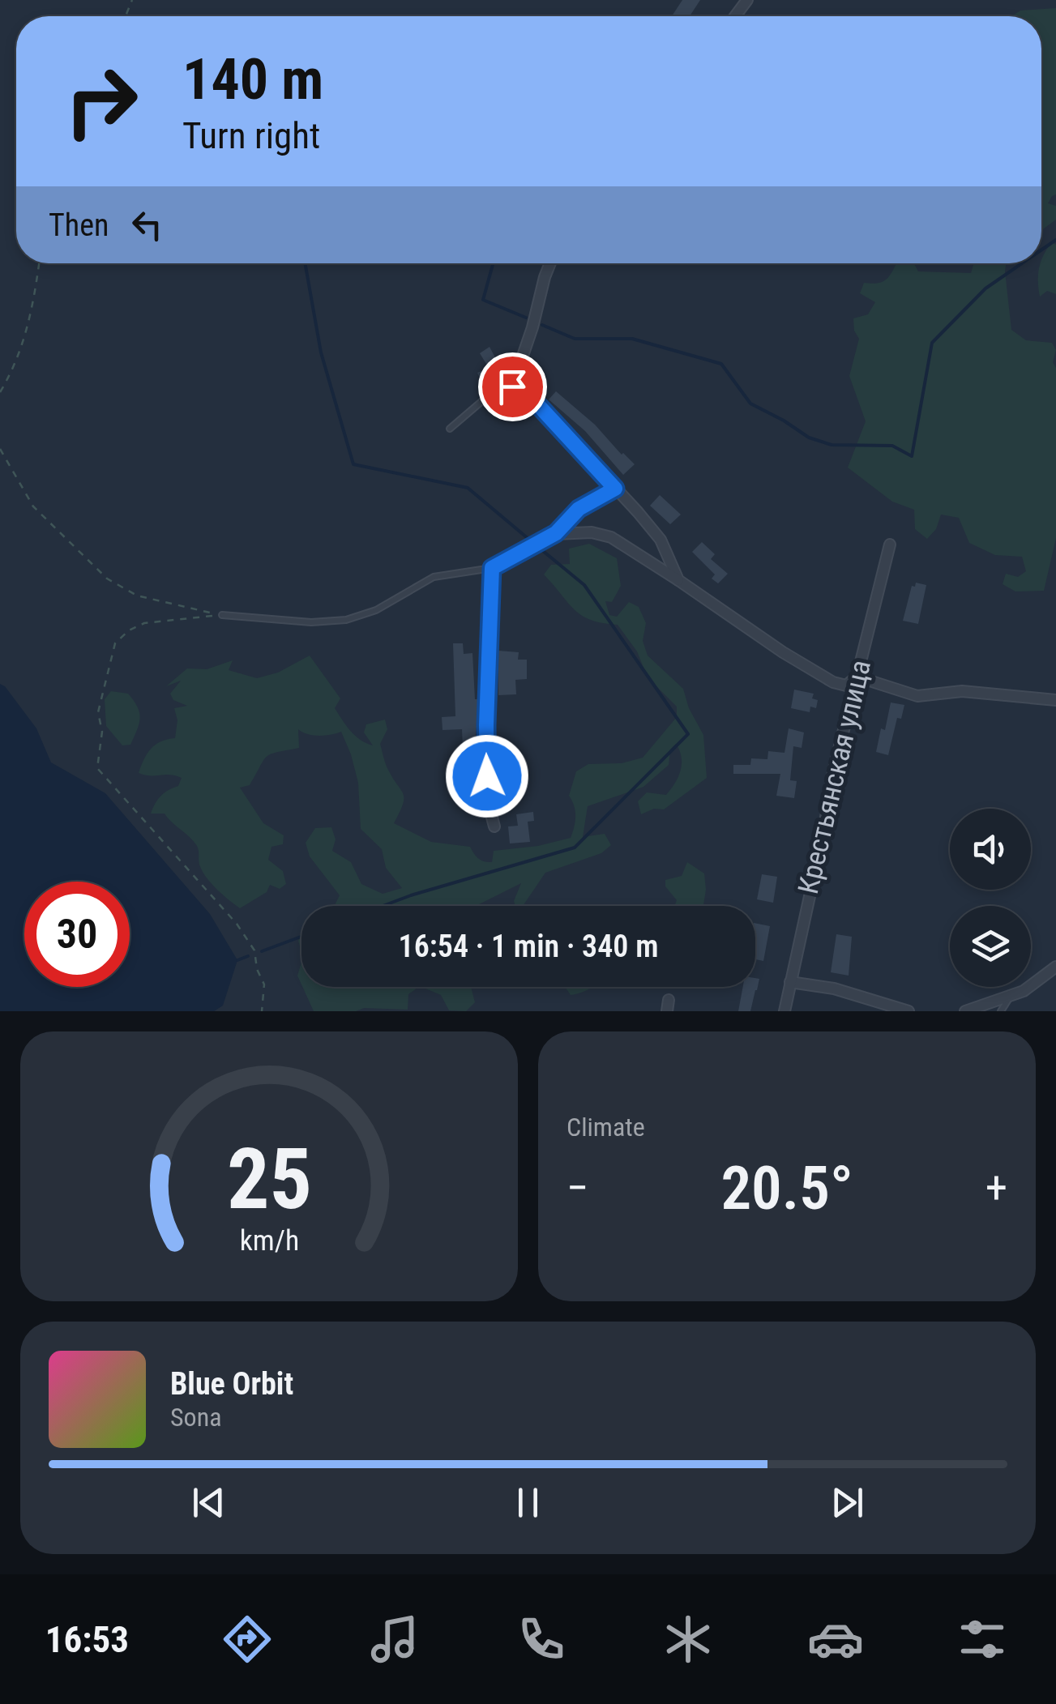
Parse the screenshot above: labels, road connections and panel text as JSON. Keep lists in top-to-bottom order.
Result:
{
  "streets": {
    "street": ["Крестьянская улица"]
  },
  "page": {
    "turn": ["140 m", "Turn right"],
    "then": "Then",
    "limit": "30",
    "trip": "16:54 · 1 min · 340 m",
    "tile": "Climate",
    "heat": ["−", "20.5°", "+"],
    "song": ["Blue Orbit", "Sona"],
    "tabs": "16:53",
    "gauge": ["25", "km/h"]
  }
}
